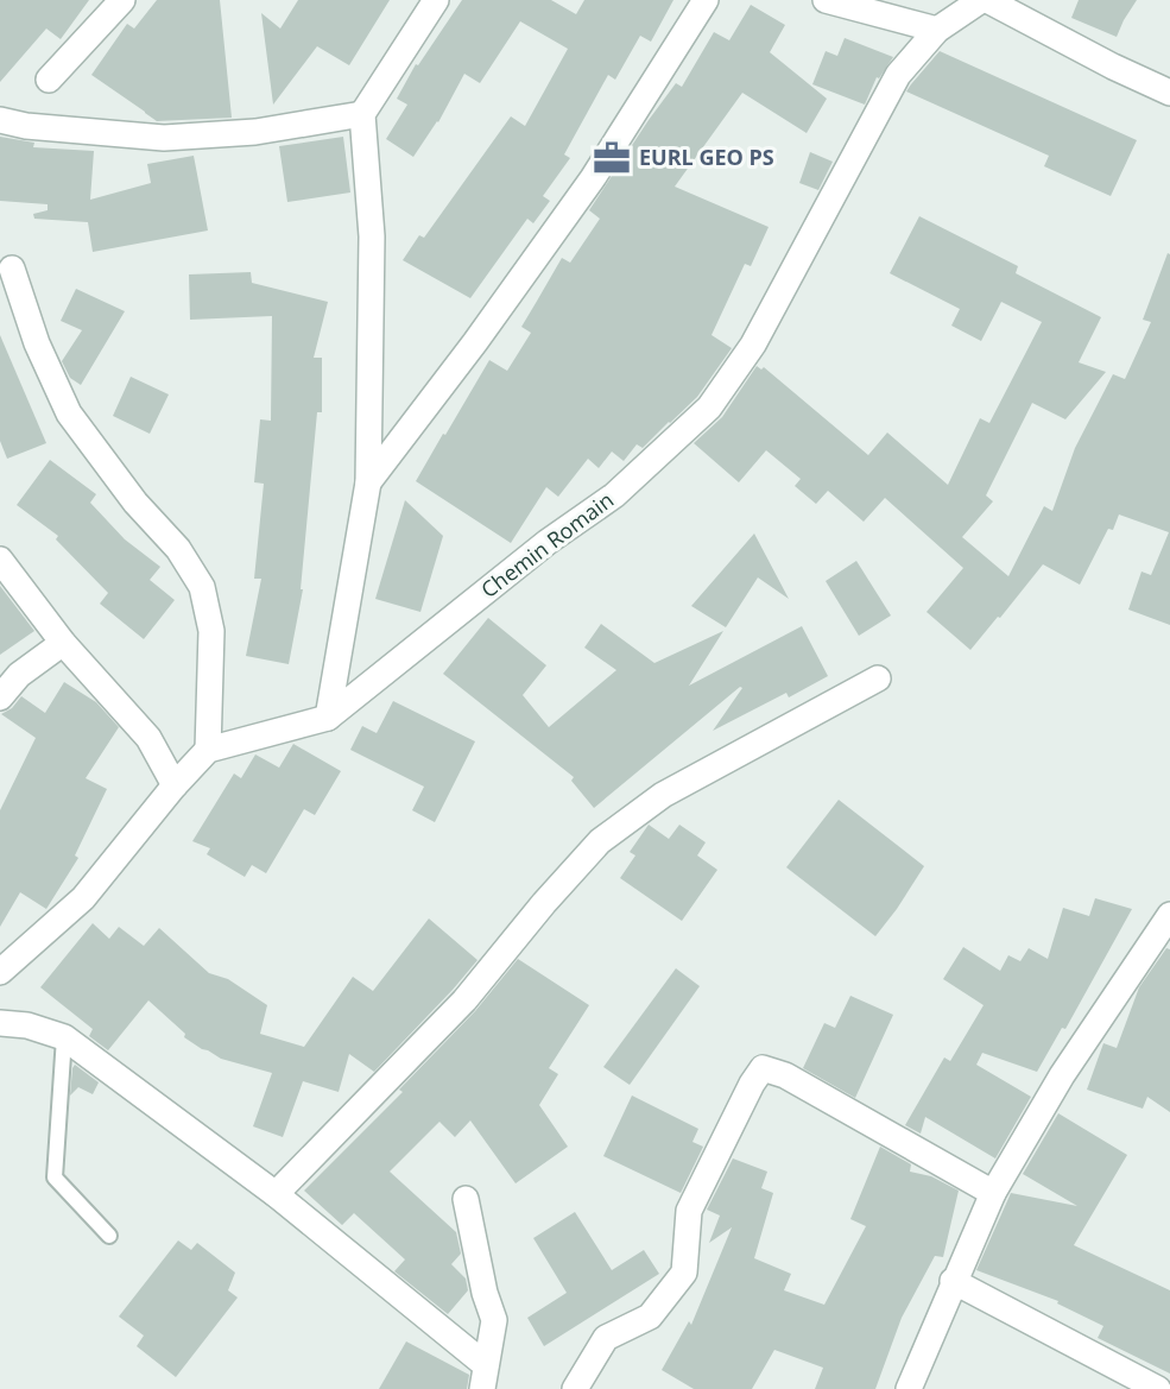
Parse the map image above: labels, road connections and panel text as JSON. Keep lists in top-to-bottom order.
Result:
{
  "streets": {
    "street": ["Chemin Romain"]
  },
  "places": {
    "office": ["EURL GEO PS"]
  }
}
